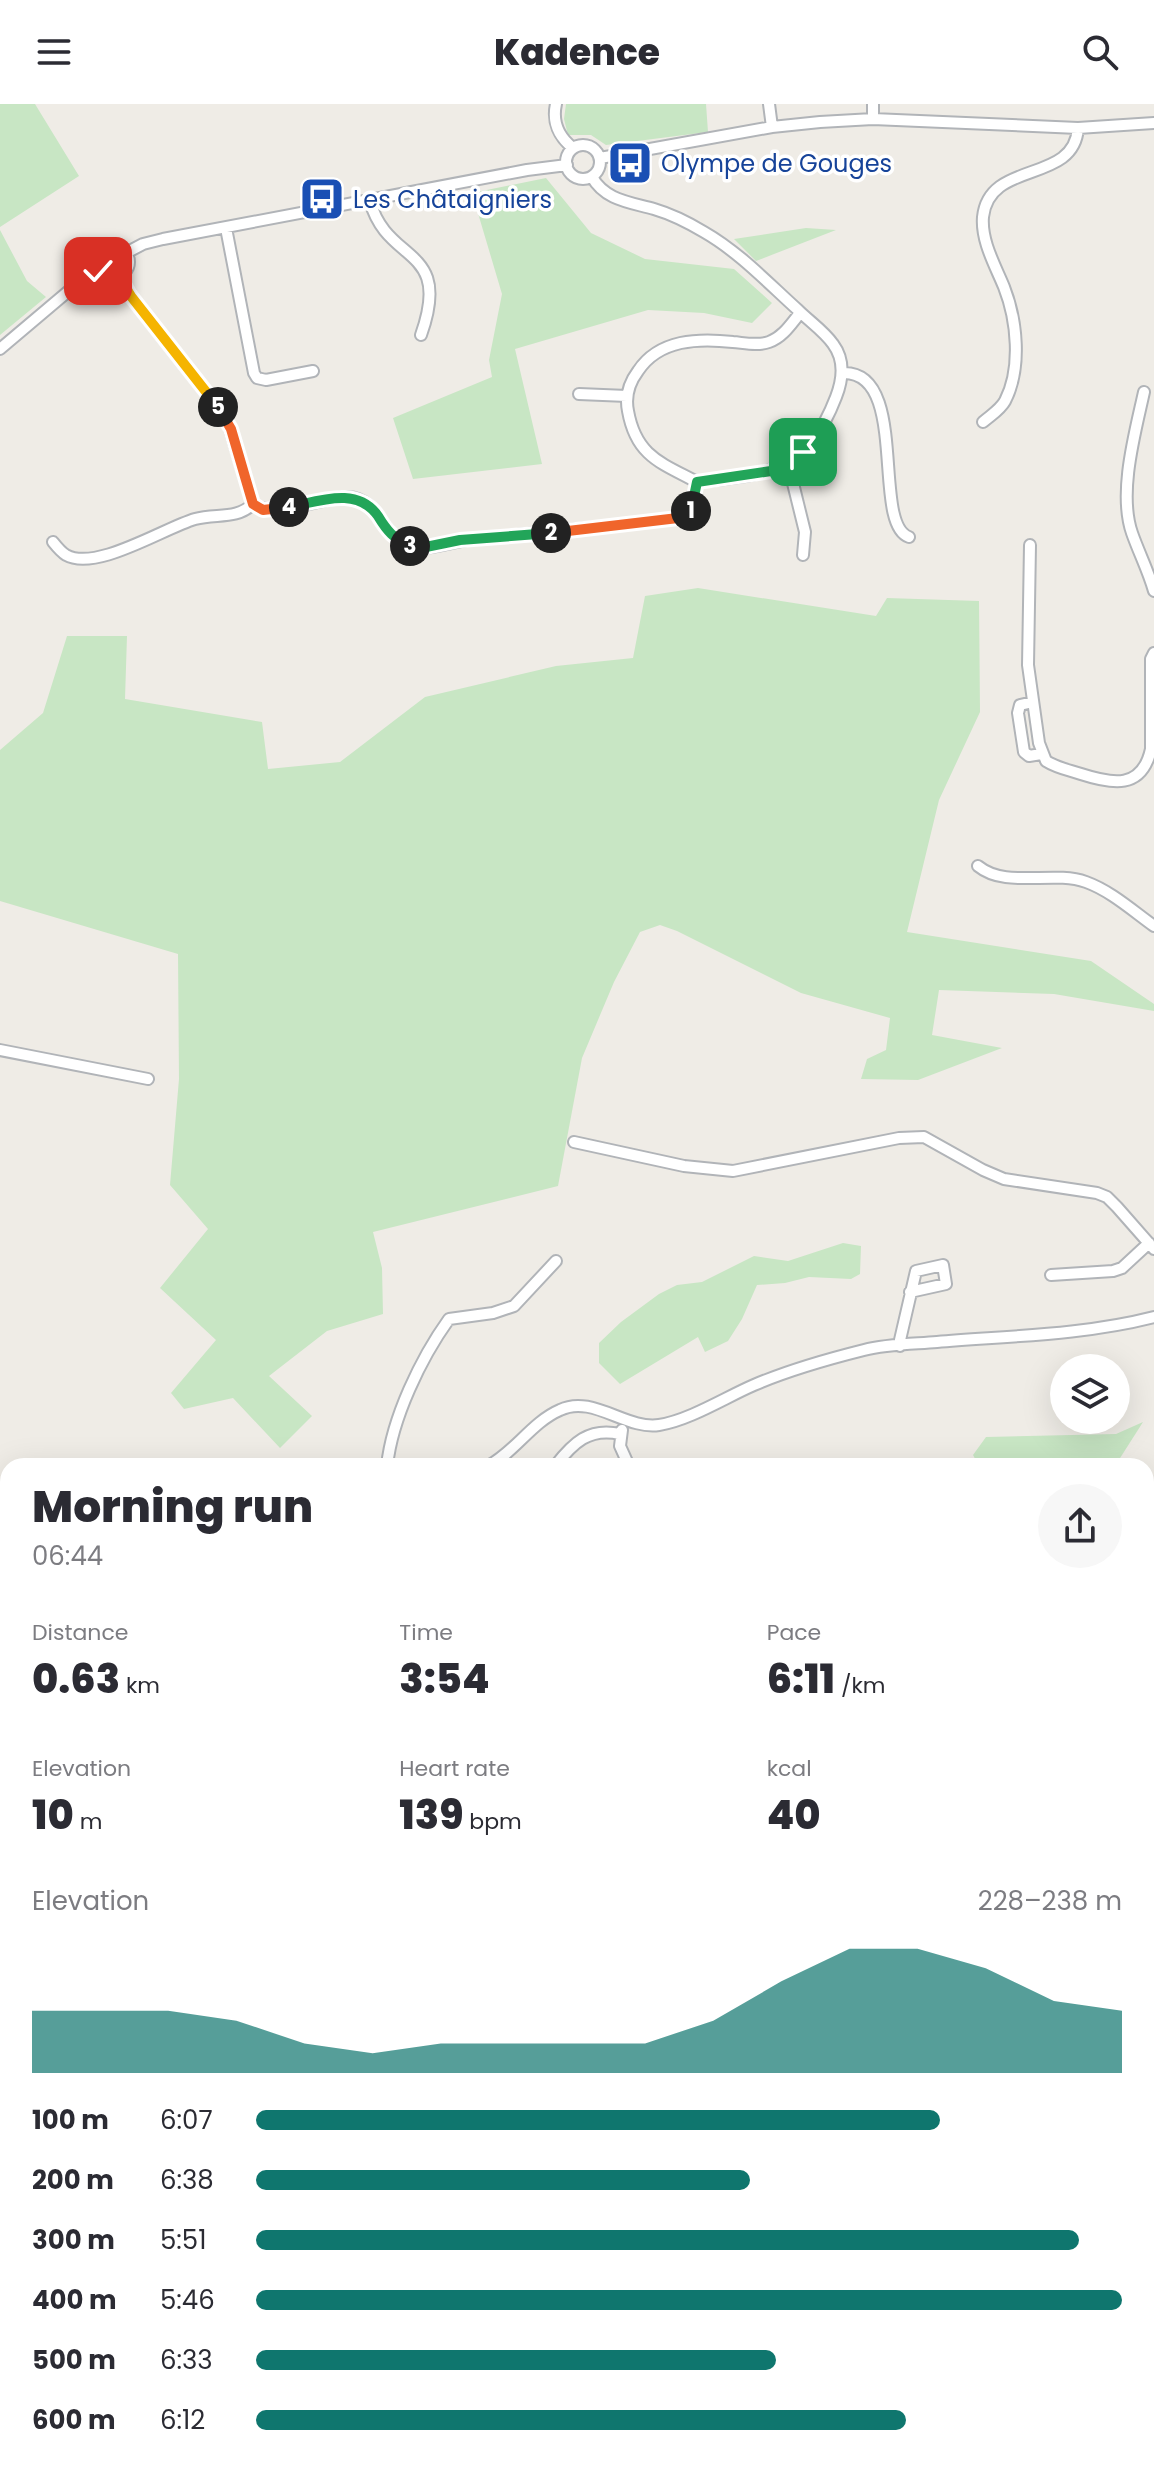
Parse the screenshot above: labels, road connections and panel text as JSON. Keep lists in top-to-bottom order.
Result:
{
  "places": {
    "bus stop": ["Olympe de Gouges", "Les Châtaigniers"]
  },
  "page": {
    "header": "Kadence",
    "pins": [
      "5",
      "4",
      "1",
      "2",
      "3"
    ],
    "heading": ["Morning run", "06:44"],
    "stats": [
      ["Distance", "0.63 km"],
      ["Time", "3:54"],
      ["Pace", "6:11 /km"],
      ["Elevation", "10 m"],
      ["Heart rate", "139 bpm"],
      ["kcal", "40"]
    ],
    "chart": ["Elevation", "228–238 m"],
    "list": [
      {
        "name": "100 m",
        "note": "6:07"
      },
      {
        "name": "200 m",
        "note": "6:38"
      },
      {
        "name": "300 m",
        "note": "5:51"
      },
      {
        "name": "400 m",
        "note": "5:46"
      },
      {
        "name": "500 m",
        "note": "6:33"
      },
      {
        "name": "600 m",
        "note": "6:12"
      }
    ]
  }
}
